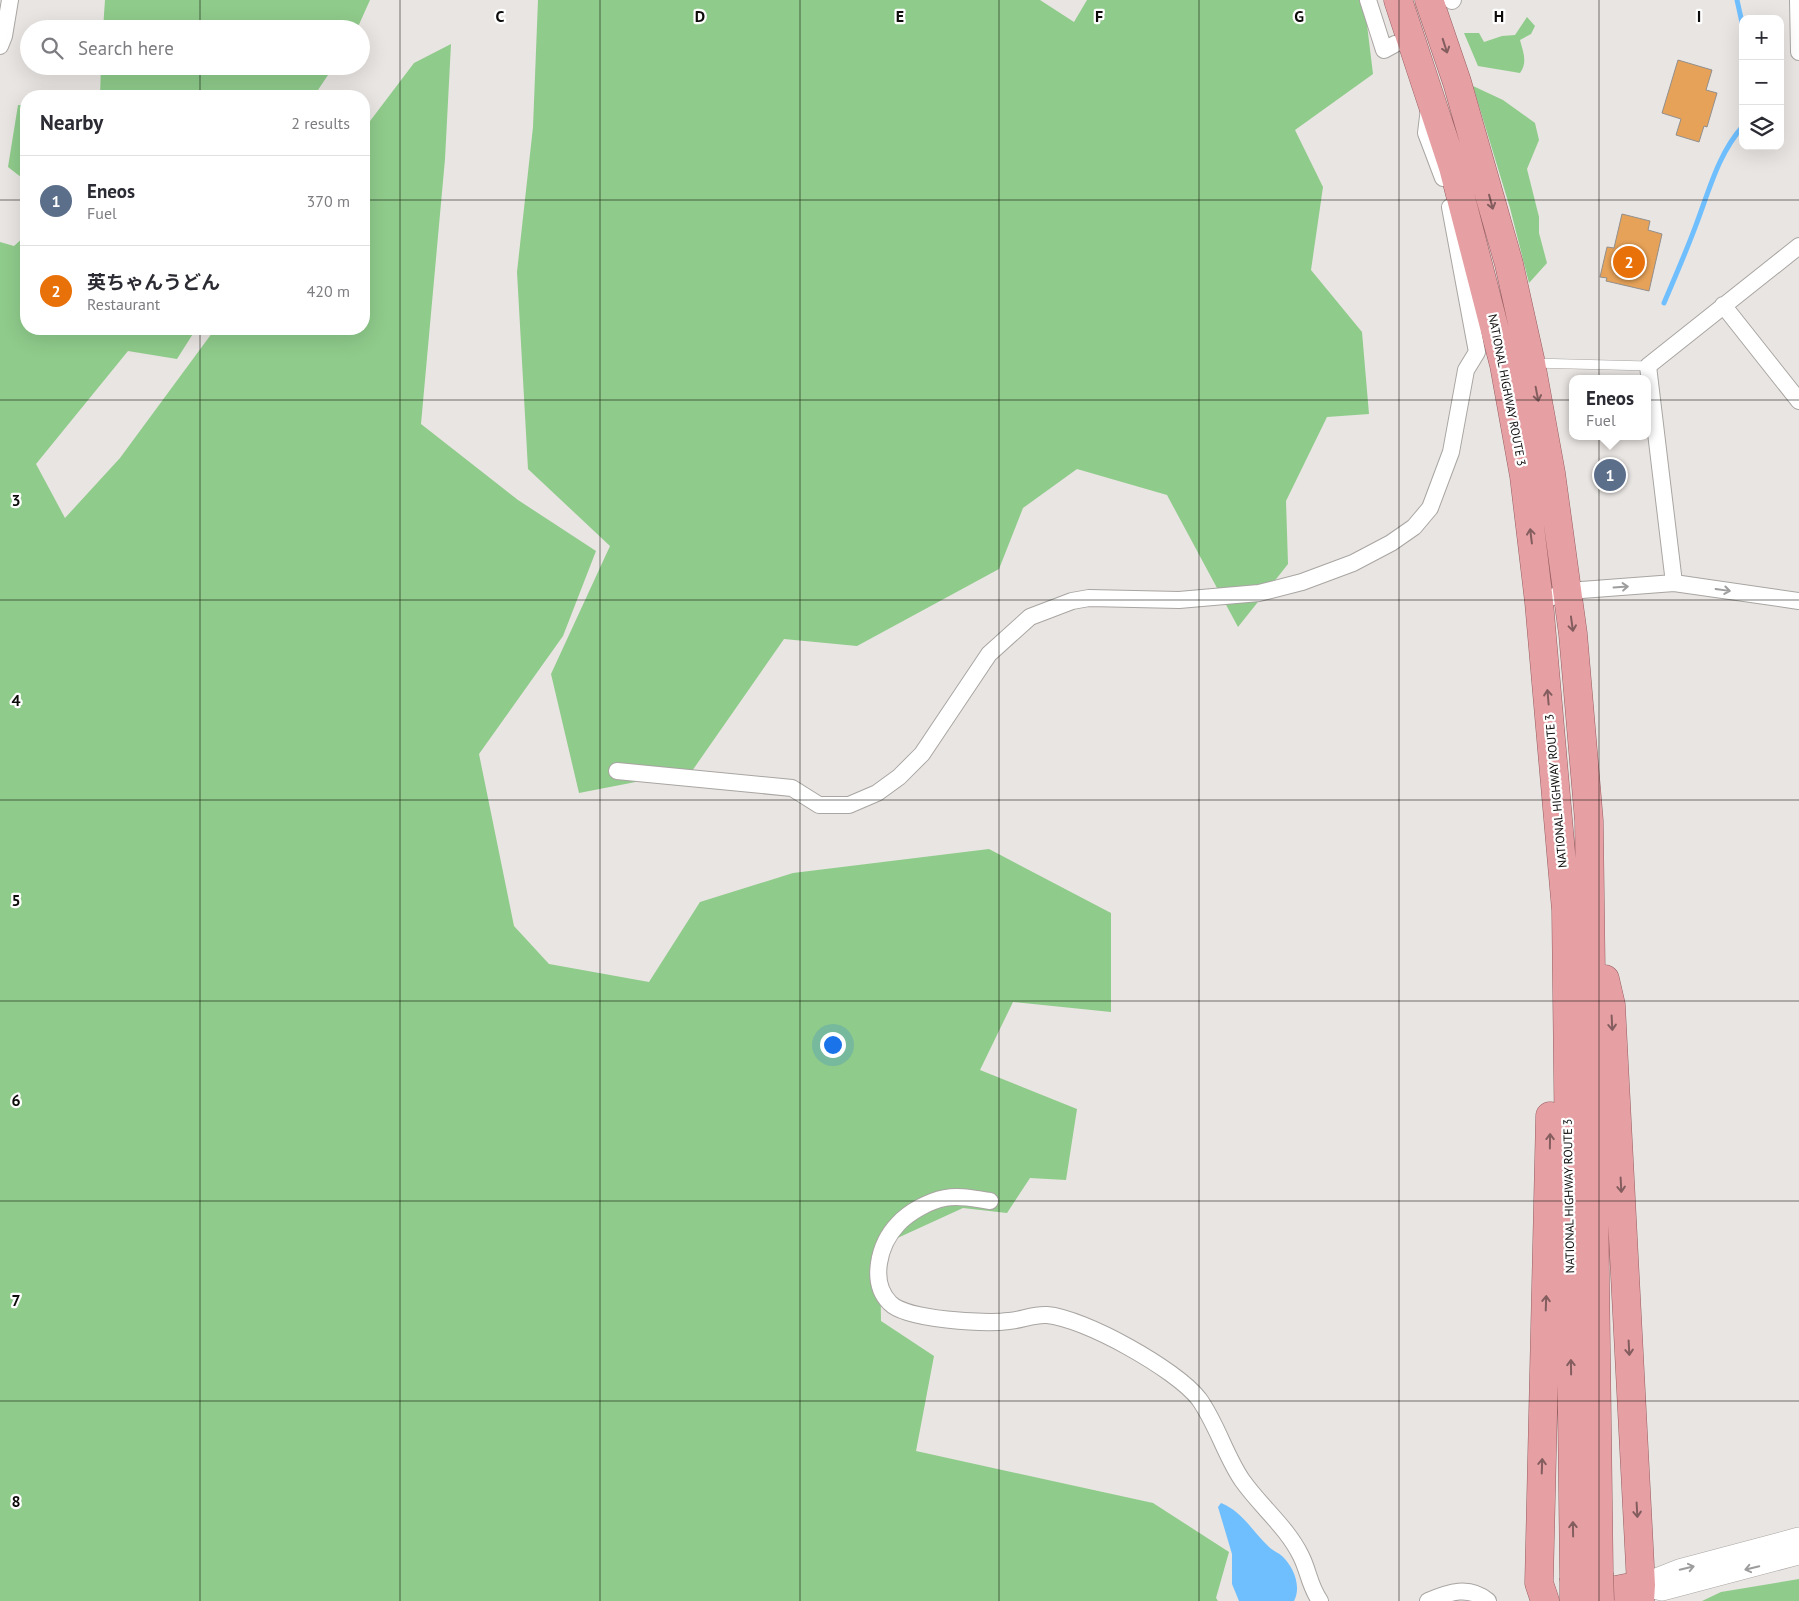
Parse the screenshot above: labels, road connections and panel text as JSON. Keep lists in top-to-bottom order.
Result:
{
  "streets": {
    "highway": ["NATIONAL HIGHWAY ROUTE 3"]
  },
  "page": {
    "map_buttons": ["+", "−"],
    "search": "Search here",
    "heading": ["Nearby", "2 results"],
    "list": [
      {
        "mark": "1",
        "name": "Eneos",
        "note": "Fuel",
        "value": "370 m"
      },
      {
        "mark": "2",
        "name": "英ちゃんうどん",
        "note": "Restaurant",
        "value": "420 m"
      }
    ],
    "pins": ["2", "1"],
    "popup": ["Eneos", "Fuel"]
  },
  "grid": {
    "columns": [
      "C",
      "D",
      "E",
      "F",
      "G",
      "H",
      "I"
    ],
    "rows": [
      "3",
      "4",
      "5",
      "6",
      "7",
      "8"
    ]
  }
}
